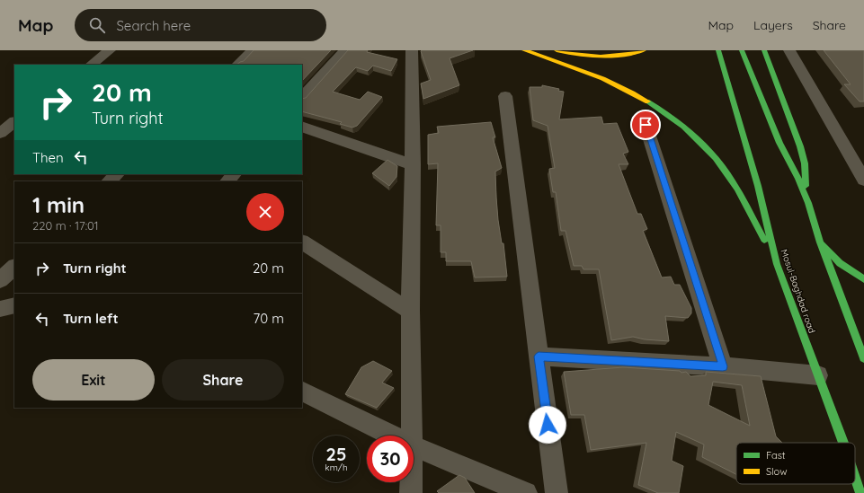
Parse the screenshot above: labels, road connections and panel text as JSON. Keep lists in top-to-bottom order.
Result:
{
  "streets": {
    "main road": ["Mosul-Baghdad road"]
  },
  "legend": ["Fast", "Slow"],
  "page": {
    "header": "Map",
    "search": "Search here",
    "nav": ["Map", "Layers", "Share"],
    "turn": ["20 m", "Turn right"],
    "then": "Then",
    "heading": ["1 min", "220 m · 17:01"],
    "list": [
      {
        "name": "Turn right",
        "value": "20 m"
      },
      {
        "name": "Turn left",
        "value": "70 m"
      }
    ],
    "buttons": ["Exit", "Share"],
    "speed": "25 km/h",
    "limit": "30"
  }
}
